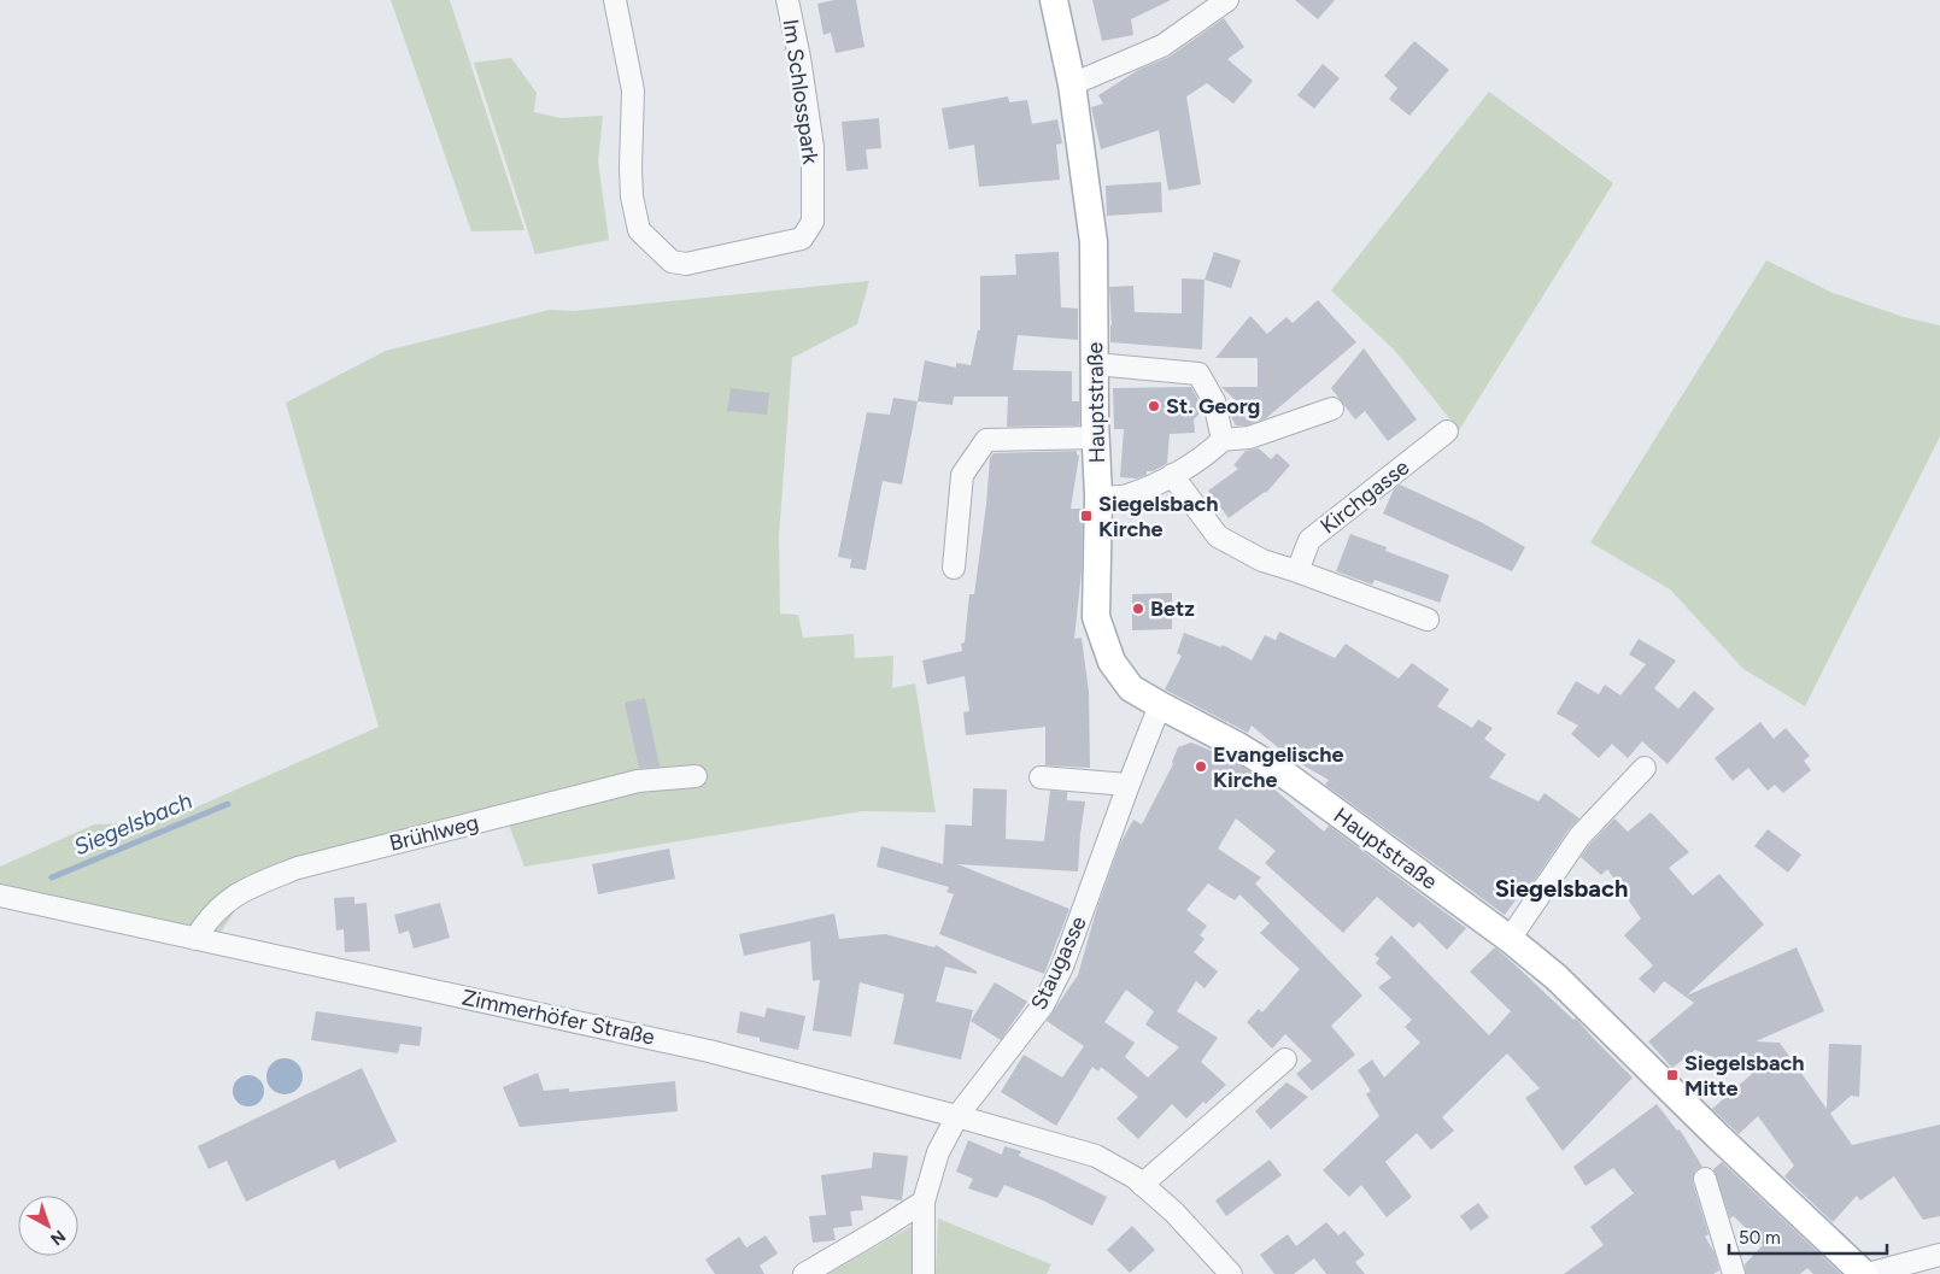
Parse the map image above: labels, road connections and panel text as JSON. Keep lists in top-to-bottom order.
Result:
{
  "streets": {
    "main road": ["Hauptstraße"],
    "street": [
      "Im Schlosspark",
      "Kirchgasse",
      "Brühlweg",
      "Staugasse",
      "Zimmerhöfer Straße"
    ]
  },
  "crossings": [
    ["Hauptstraße", "Staugasse"],
    ["Brühlweg", "Zimmerhöfer Straße"],
    ["Staugasse", "Zimmerhöfer Straße"]
  ],
  "districts": ["Siegelsbach"],
  "water": ["Siegelsbach"],
  "places": {
    "other": ["St. Georg", "Betz", "Evangelische Kirche"],
    "transit": ["Siegelsbach Kirche", "Siegelsbach Mitte"]
  },
  "scale_bar": "50 m",
  "north": "bottom right"
}
